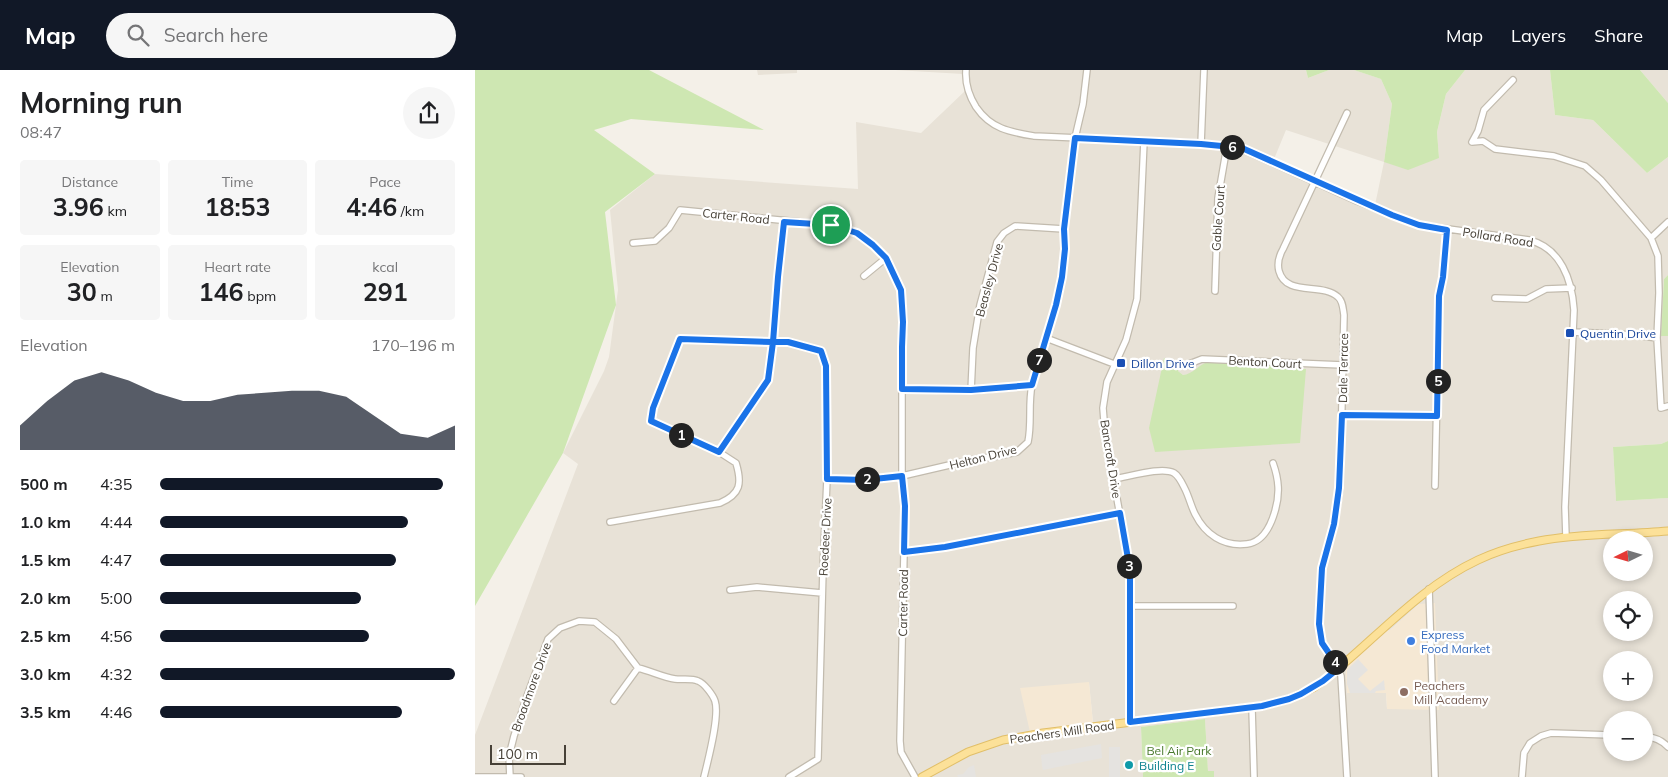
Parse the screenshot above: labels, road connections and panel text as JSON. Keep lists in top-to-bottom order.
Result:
{
  "streets": {
    "main road": ["Peachers Mill Road"],
    "street": [
      "Carter Road",
      "Gable Court",
      "Pollard Road",
      "Beasley Drive",
      "Benton Court",
      "Dale Terrace",
      "Helton Drive",
      "Bancroft Drive",
      "Roedeer Drive",
      "Broadmore Drive"
    ]
  },
  "crossings": [
    ["Carter Road", "Helton Drive"],
    ["Gable Court", "Pollard Road"],
    ["Pollard Road", "Dale Terrace"],
    ["Pollard Road", "Helton Drive"],
    ["Pollard Road", "Bancroft Drive"],
    ["Pollard Road", "Peachers Mill Road"],
    ["Beasley Drive", "Helton Drive"],
    ["Benton Court", "Dale Terrace"],
    ["Dale Terrace", "Peachers Mill Road"],
    ["Helton Drive", "Roedeer Drive"],
    ["Bancroft Drive", "Peachers Mill Road"]
  ],
  "parks": ["Bel Air Park"],
  "places": {
    "transit": ["Quentin Drive", "Dillon Drive"],
    "other": ["Express Food Market", "Peachers Mill Academy", "Building E"]
  },
  "scale_bar": "100 m",
  "north": "left",
  "page": {
    "header": "Map",
    "search": "Search here",
    "nav": ["Map", "Layers", "Share"],
    "heading": ["Morning run", "08:47"],
    "pins": [
      "6",
      "7",
      "5",
      "1",
      "2",
      "3",
      "4"
    ],
    "stats": [
      ["Distance", "3.96 km"],
      ["Time", "18:53"],
      ["Pace", "4:46 /km"],
      ["Elevation", "30 m"],
      ["Heart rate", "146 bpm"],
      ["kcal", "291"]
    ],
    "chart": ["Elevation", "170–196 m"],
    "list": [
      {
        "name": "500 m",
        "note": "4:35"
      },
      {
        "name": "1.0 km",
        "note": "4:44"
      },
      {
        "name": "1.5 km",
        "note": "4:47"
      },
      {
        "name": "2.0 km",
        "note": "5:00"
      },
      {
        "name": "2.5 km",
        "note": "4:56"
      },
      {
        "name": "3.0 km",
        "note": "4:32"
      },
      {
        "name": "3.5 km",
        "note": "4:46"
      }
    ],
    "map_buttons": ["+", "−"],
    "scale": "100 m"
  }
}
